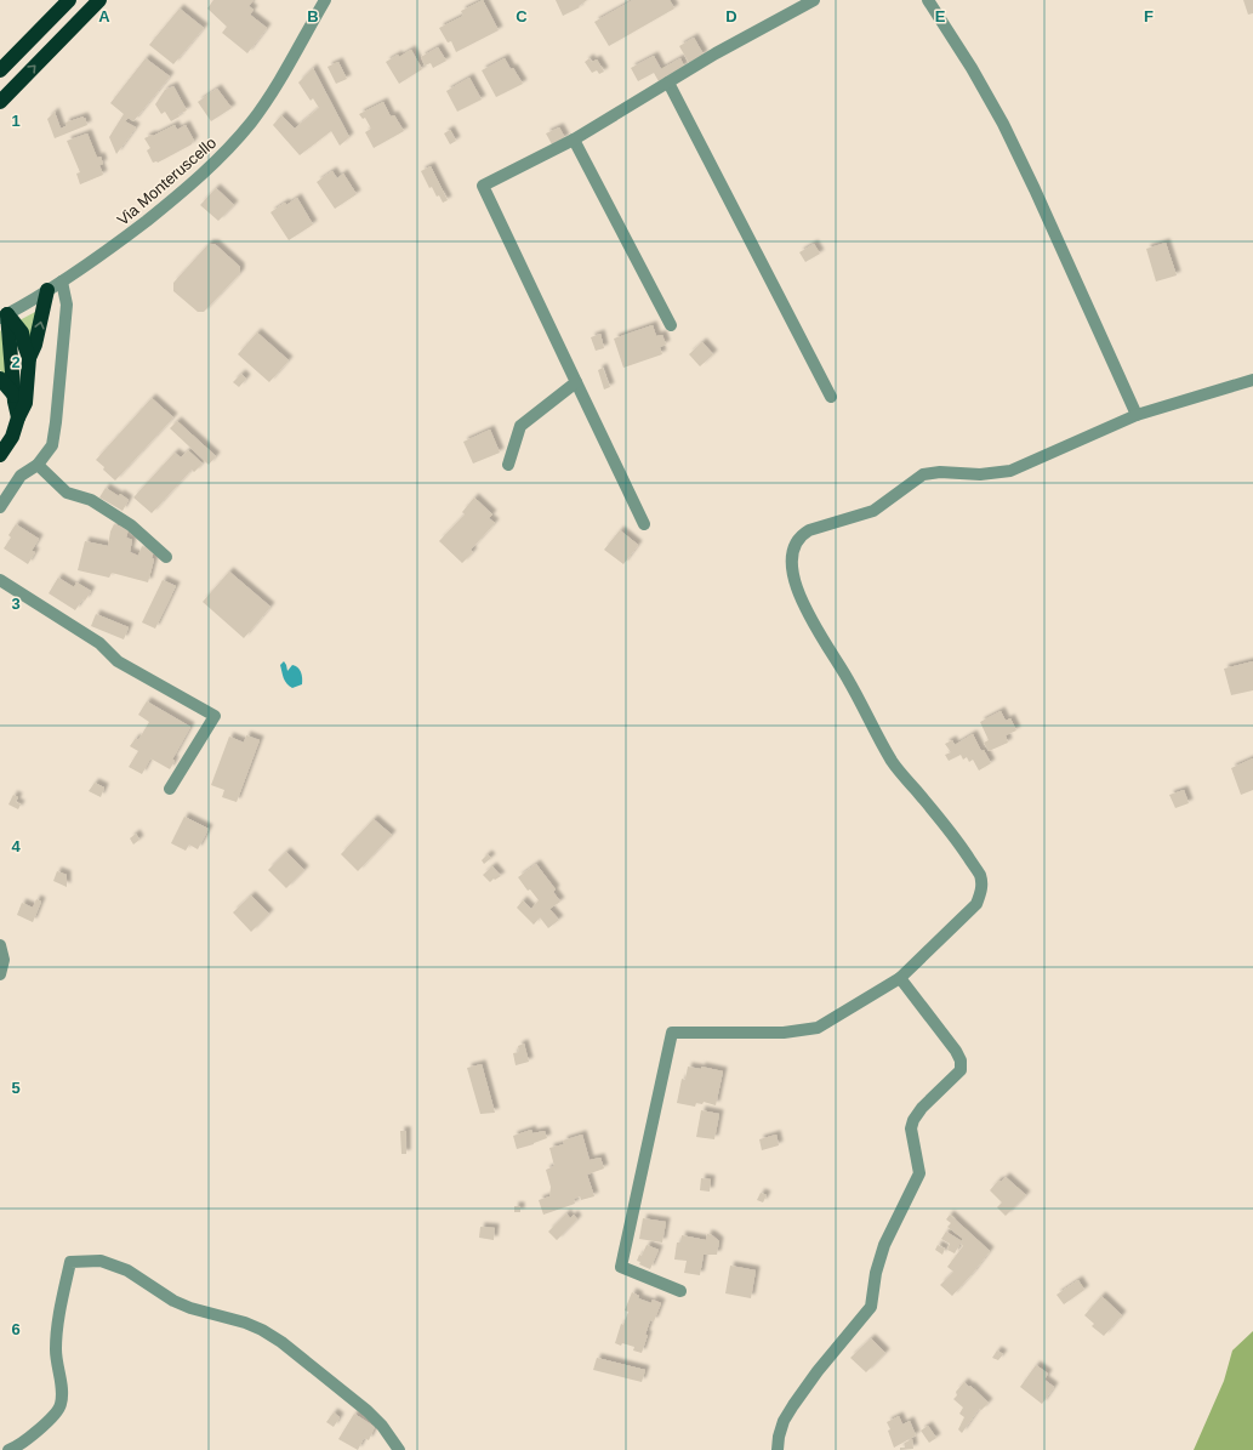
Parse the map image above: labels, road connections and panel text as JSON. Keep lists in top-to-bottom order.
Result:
{
  "streets": {
    "street": ["Via Monteruscello"]
  },
  "grid": {
    "columns": [
      "A",
      "B",
      "C",
      "D",
      "E",
      "F"
    ],
    "rows": [
      "1",
      "2",
      "3",
      "4",
      "5",
      "6"
    ]
  }
}
